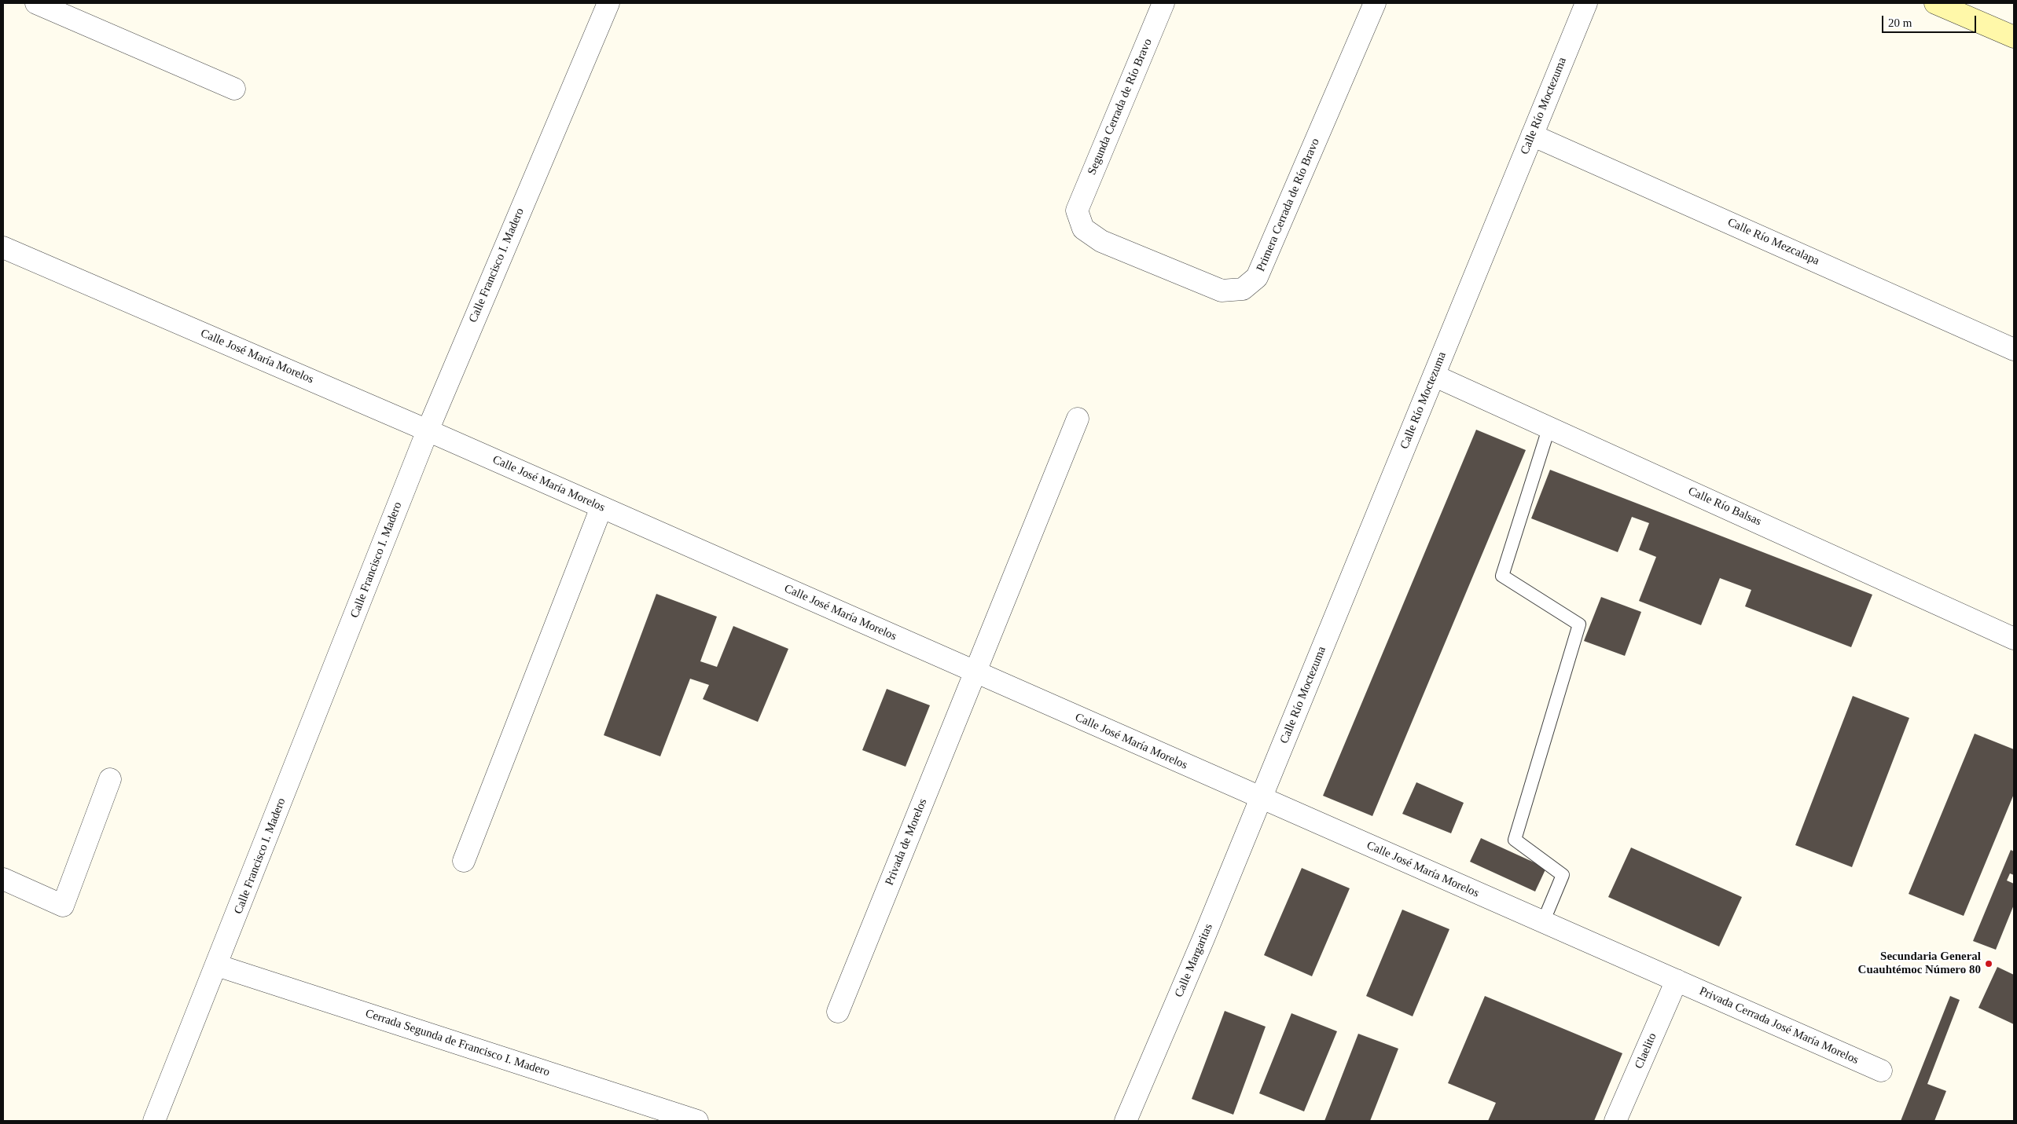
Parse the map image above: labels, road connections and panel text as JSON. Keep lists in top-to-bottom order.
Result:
{
  "streets": {
    "street": [
      "Calle Río Moctezuma",
      "Segunda Cerrada de Río Bravo",
      "Primera Cerrada de Río Bravo",
      "Calle Río Mezcalapa",
      "Calle Francisco I. Madero",
      "Calle José María Morelos",
      "Calle Río Balsas",
      "Privada de Morelos",
      "Calle Margaritas",
      "Privada Cerrada José María Morelos",
      "Cerrada Segunda de Francisco I. Madero",
      "Claelito"
    ]
  },
  "crossings": [
    ["Calle Río Moctezuma", "Calle Río Mezcalapa"],
    ["Calle Río Moctezuma", "Calle José María Morelos"],
    ["Calle Río Moctezuma", "Calle Río Balsas"],
    ["Calle Río Moctezuma", "Calle Margaritas"],
    ["Segunda Cerrada de Río Bravo", "Primera Cerrada de Río Bravo"],
    ["Calle Francisco I. Madero", "Calle José María Morelos"],
    ["Calle Francisco I. Madero", "Cerrada Segunda de Francisco I. Madero"],
    ["Calle José María Morelos", "Privada de Morelos"],
    ["Calle José María Morelos", "Calle Margaritas"],
    ["Calle José María Morelos", "Privada Cerrada José María Morelos"],
    ["Calle José María Morelos", "Claelito"],
    ["Privada Cerrada José María Morelos", "Claelito"]
  ],
  "places": ["Secundaria General Cuauhtémoc Número 80"],
  "scale_bar": "20 m"
}
